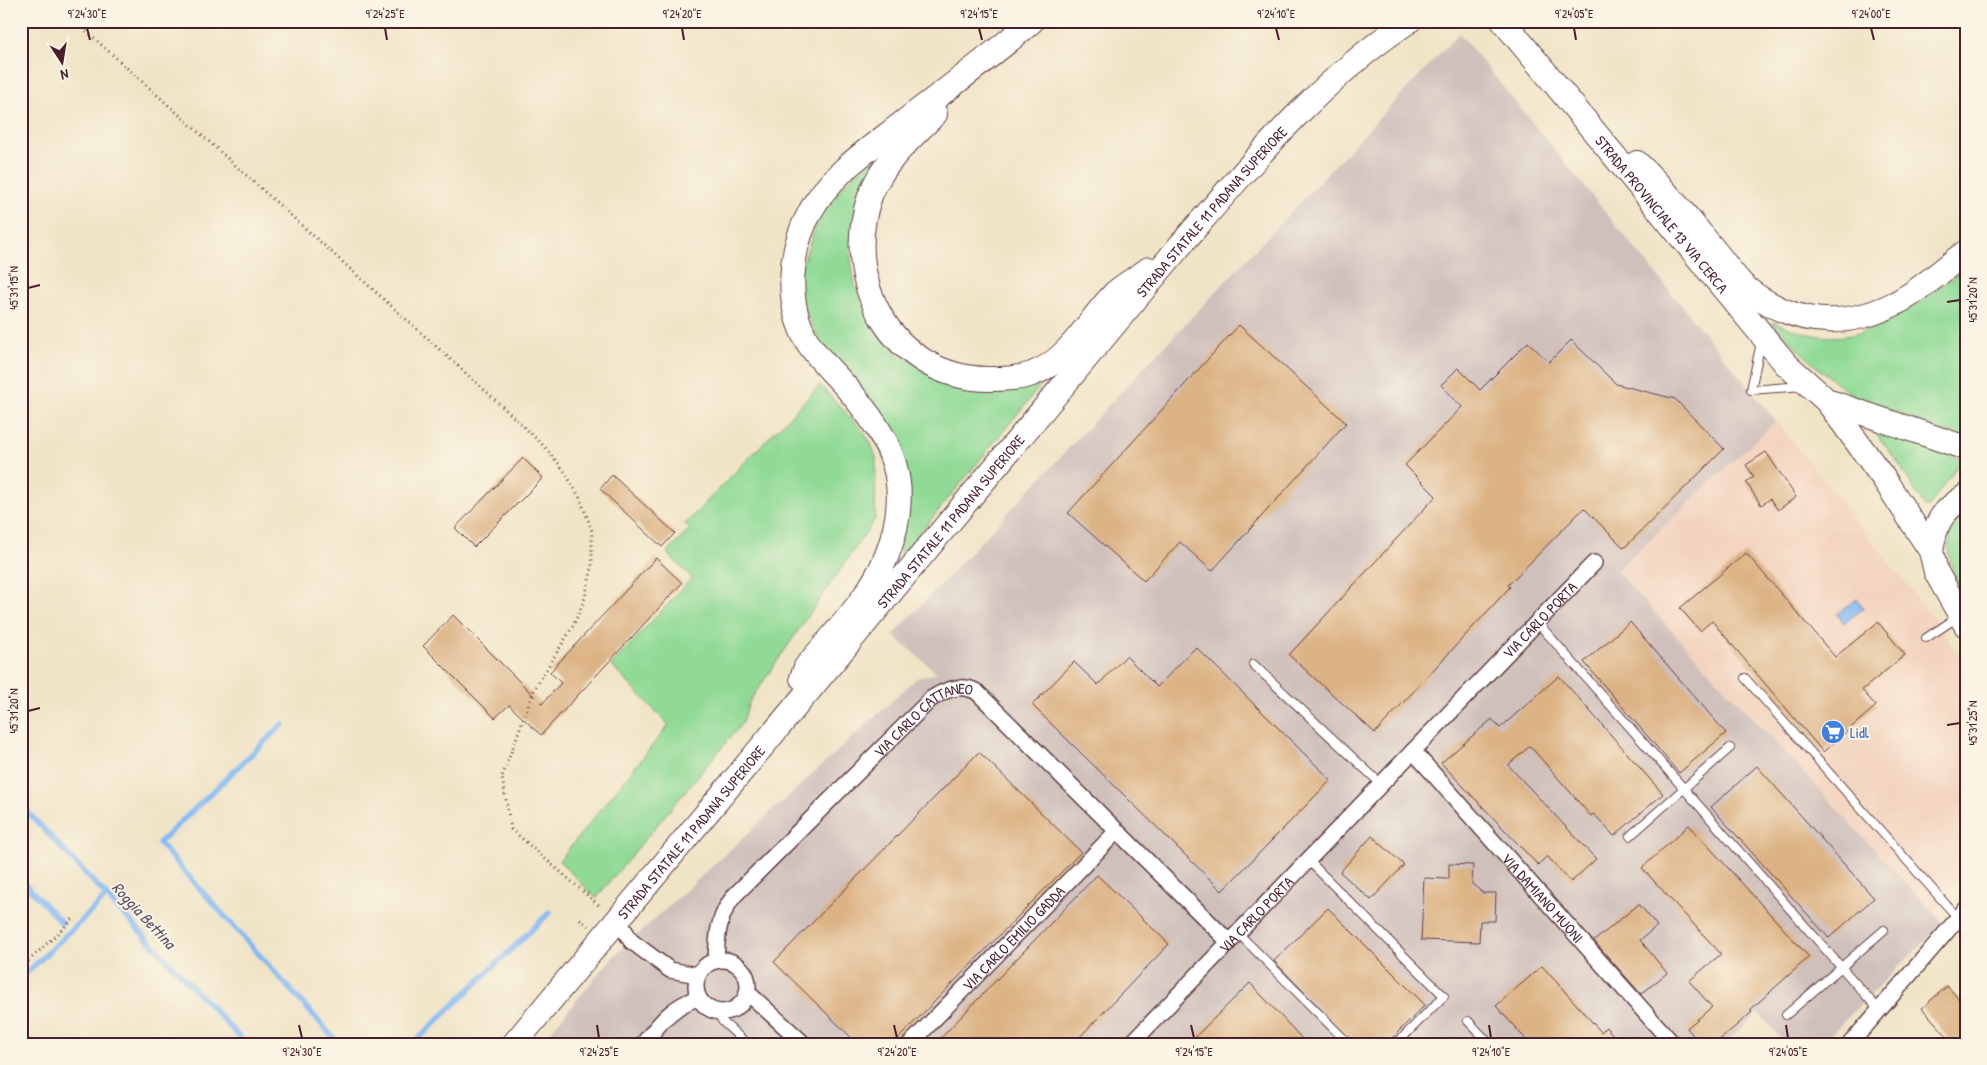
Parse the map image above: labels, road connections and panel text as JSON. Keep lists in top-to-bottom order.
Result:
{
  "streets": {
    "main road": ["STRADA STATALE 11 PADANA SUPERIORE", "STRADA PROVINCIALE 13 VIA CERCA"],
    "street": [
      "VIA CARLO PORTA",
      "VIA CARLO CATTANEO",
      "VIA DAMIANO MUONI",
      "VIA CARLO EMILIO GADDA"
    ]
  },
  "crossings": [
    ["VIA CARLO PORTA", "VIA CARLO CATTANEO"],
    ["VIA CARLO PORTA", "VIA DAMIANO MUONI"],
    ["VIA CARLO CATTANEO", "VIA CARLO EMILIO GADDA"]
  ],
  "water": ["Roggia Bettina"],
  "places": {
    "supermarket": ["Lidl"]
  },
  "north": "bottom",
  "coordinates": [
    "9°24'30\"E",
    "9°24'25\"E",
    "9°24'20\"E",
    "9°24'15\"E",
    "9°24'10\"E",
    "9°24'05\"E",
    "9°24'00\"E",
    "45°31'15\"N",
    "45°31'20\"N",
    "45°31'25\"N"
  ]
}
